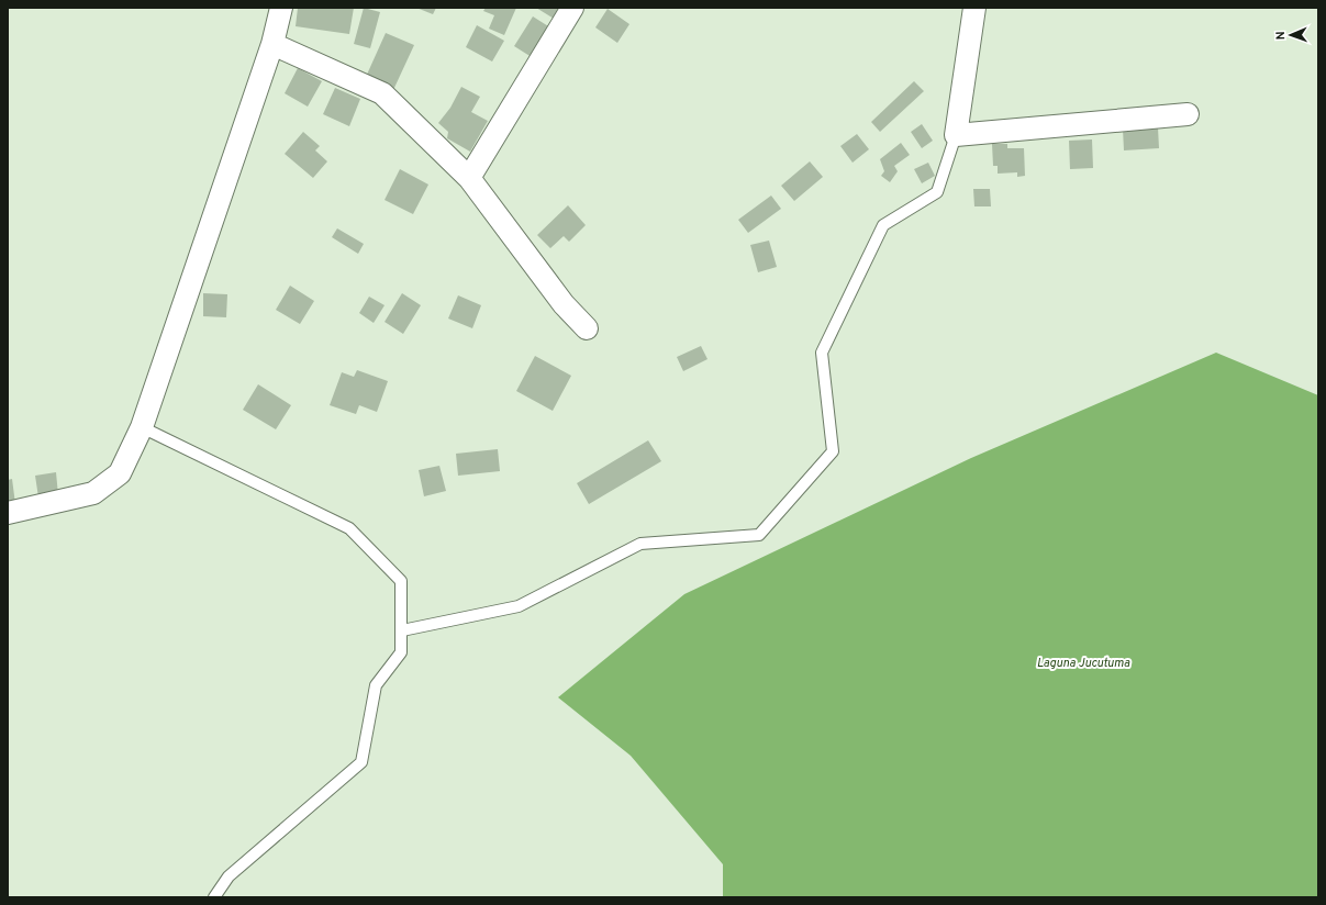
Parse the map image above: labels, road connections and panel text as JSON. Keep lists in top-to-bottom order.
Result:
{
  "water": ["Laguna Jucutuma"],
  "north": "left"
}
